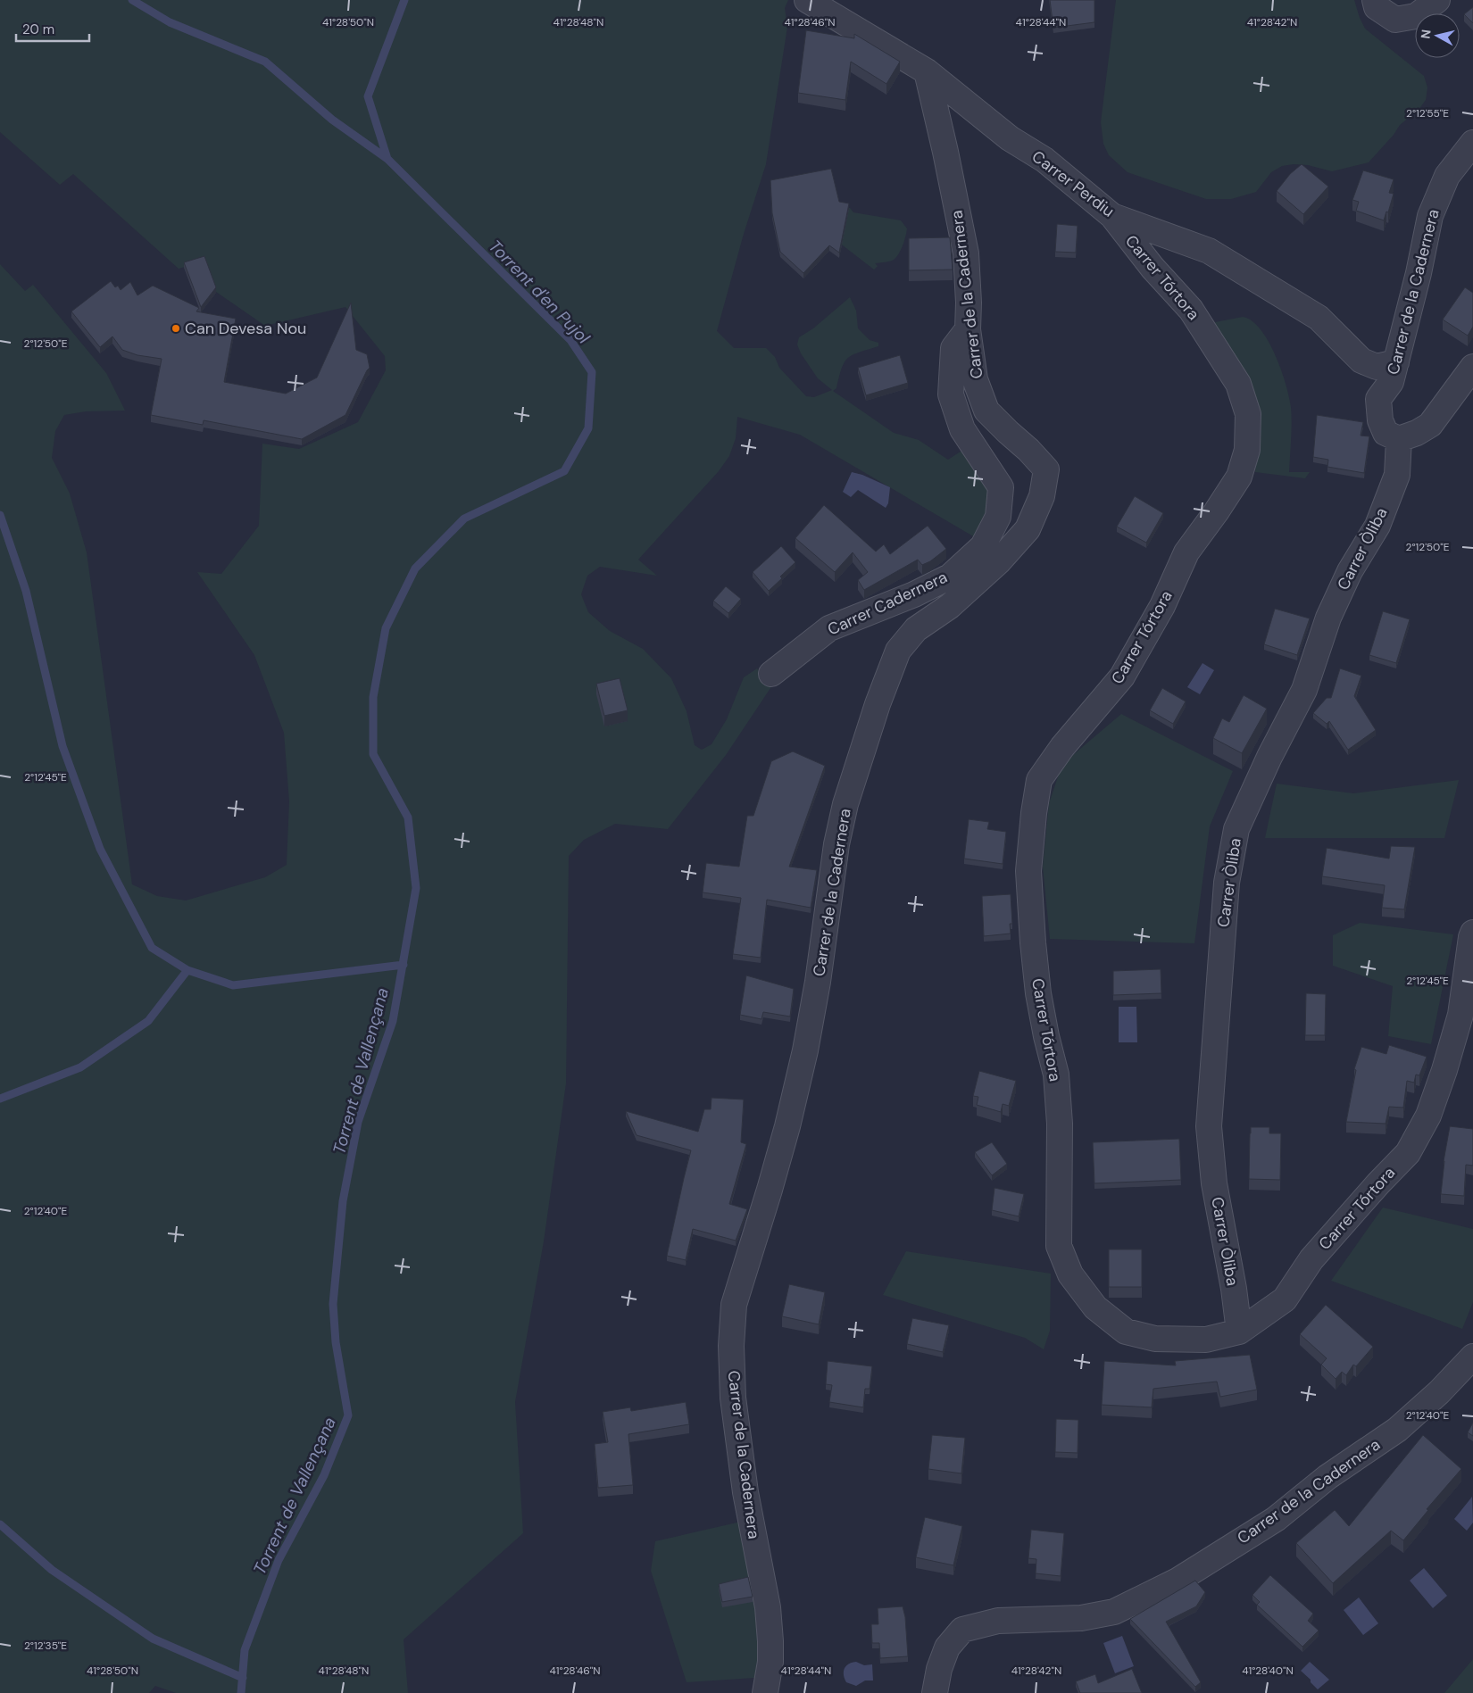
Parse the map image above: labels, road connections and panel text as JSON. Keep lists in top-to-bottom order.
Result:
{
  "streets": {
    "street": [
      "Carrer Perdiu",
      "Carrer Tórtora",
      "Carrer de la Cadernera",
      "Carrer Òliba",
      "Carrer Cadernera"
    ]
  },
  "crossings": [
    ["Carrer Perdiu", "Carrer Tórtora"],
    ["Carrer Perdiu", "Carrer de la Cadernera"],
    ["Carrer Tórtora", "Carrer Òliba"],
    ["Carrer de la Cadernera", "Carrer Òliba"],
    ["Carrer de la Cadernera", "Carrer Cadernera"]
  ],
  "water": ["Torrent d'en Pujol", "Torrent de Vallençana"],
  "places": ["Can Devesa Nou"],
  "scale_bar": "20 m",
  "north": "left",
  "coordinates": [
    "41°28'50\"N",
    "41°28'48\"N",
    "41°28'46\"N",
    "41°28'44\"N",
    "41°28'42\"N",
    "2°12'55\"E",
    "2°12'50\"E",
    "2°12'45\"E",
    "2°12'40\"E",
    "2°12'35\"E",
    "41°28'40\"N"
  ]
}
